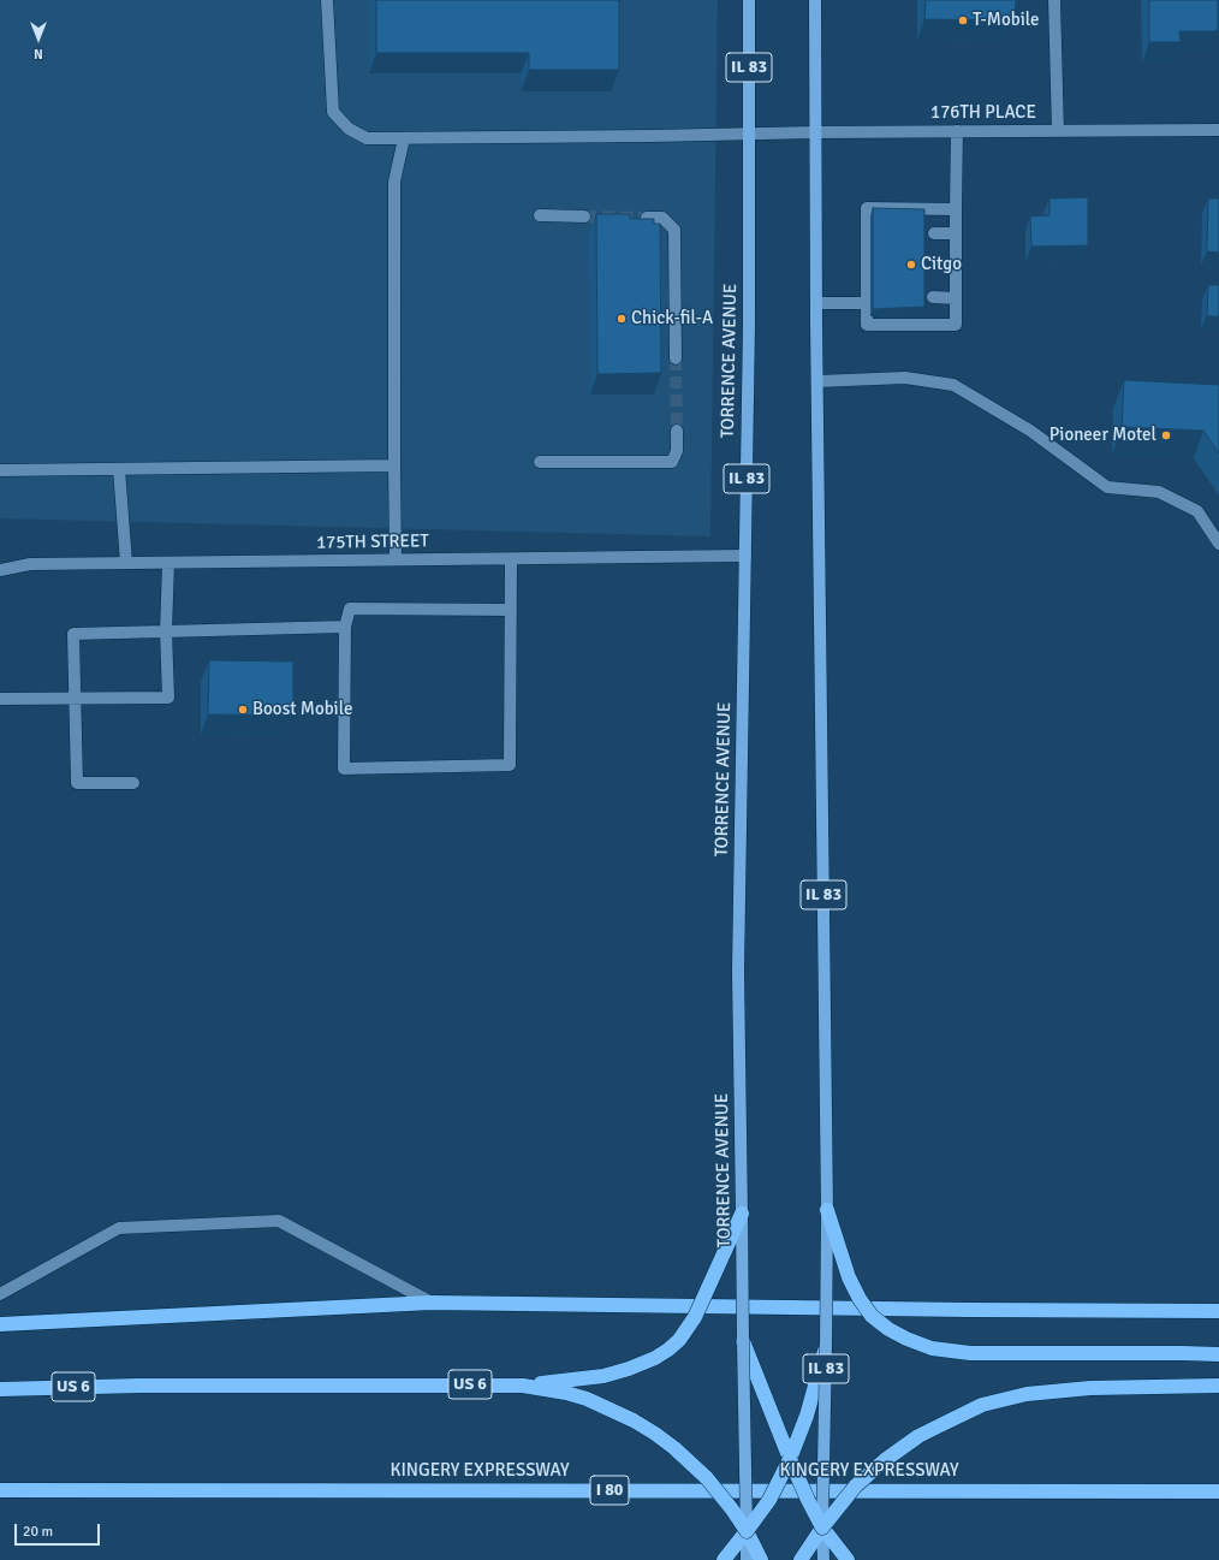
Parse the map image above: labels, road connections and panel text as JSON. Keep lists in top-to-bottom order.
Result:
{
  "streets": {
    "highway": ["US 6", "KINGERY EXPRESSWAY", "I 80"],
    "main road": ["IL 83", "TORRENCE AVENUE"],
    "street": ["176TH PLACE", "175TH STREET"]
  },
  "crossings": [
    ["IL 83", "176TH PLACE"],
    ["176TH PLACE", "TORRENCE AVENUE"],
    ["TORRENCE AVENUE", "175TH STREET"],
    ["TORRENCE AVENUE", "US 6"]
  ],
  "places": [
    "T-Mobile",
    "Citgo",
    "Chick-fil-A",
    "Pioneer Motel",
    "Boost Mobile"
  ],
  "scale_bar": "20 m",
  "north": "bottom"
}
